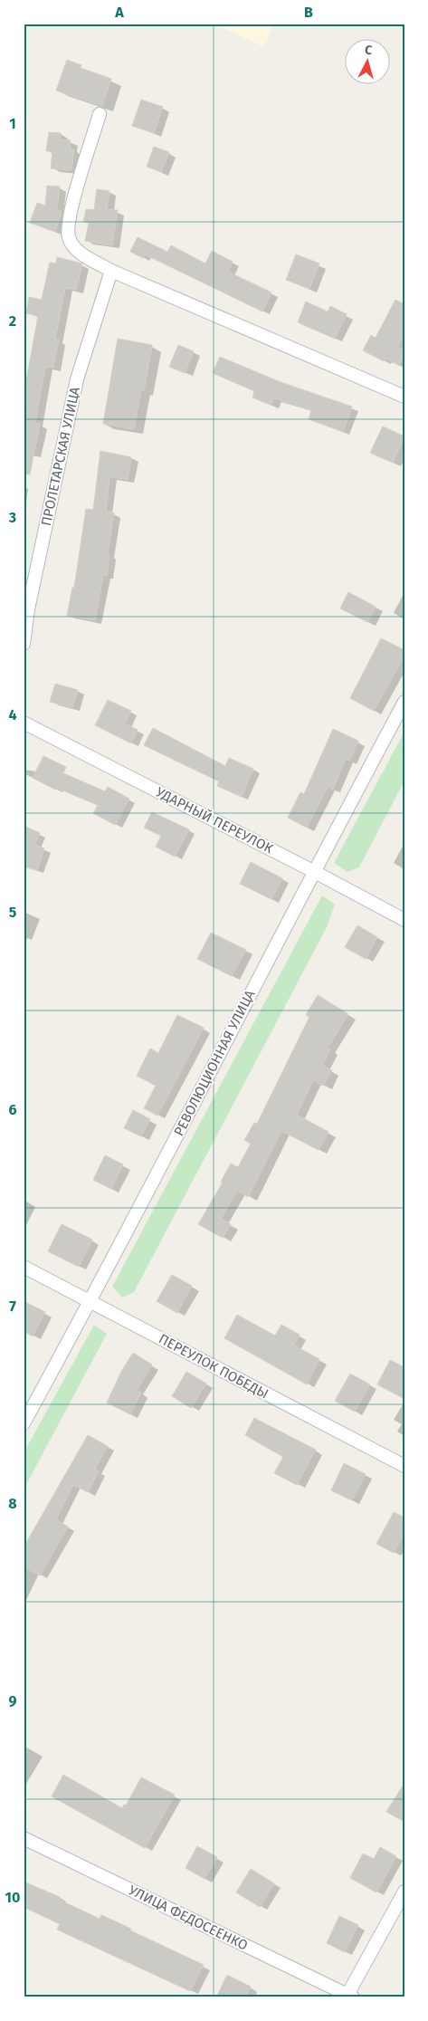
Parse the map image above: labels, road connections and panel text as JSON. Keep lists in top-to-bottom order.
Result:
{
  "streets": {
    "street": [
      "ПРОЛЕТАРСКАЯ УЛИЦА",
      "УДАРНЫЙ ПЕРЕУЛОК",
      "РЕВОЛЮЦИОННАЯ УЛИЦА",
      "ПЕРЕУЛОК ПОБЕДЫ",
      "УЛИЦА ФЕДОСЕЕНКО"
    ]
  },
  "crossings": [
    ["УДАРНЫЙ ПЕРЕУЛОК", "РЕВОЛЮЦИОННАЯ УЛИЦА"],
    ["РЕВОЛЮЦИОННАЯ УЛИЦА", "ПЕРЕУЛОК ПОБЕДЫ"]
  ],
  "north": "top",
  "grid": {
    "columns": ["A", "B"],
    "rows": [
      "1",
      "2",
      "3",
      "4",
      "5",
      "6",
      "7",
      "8",
      "9",
      "10"
    ]
  }
}
